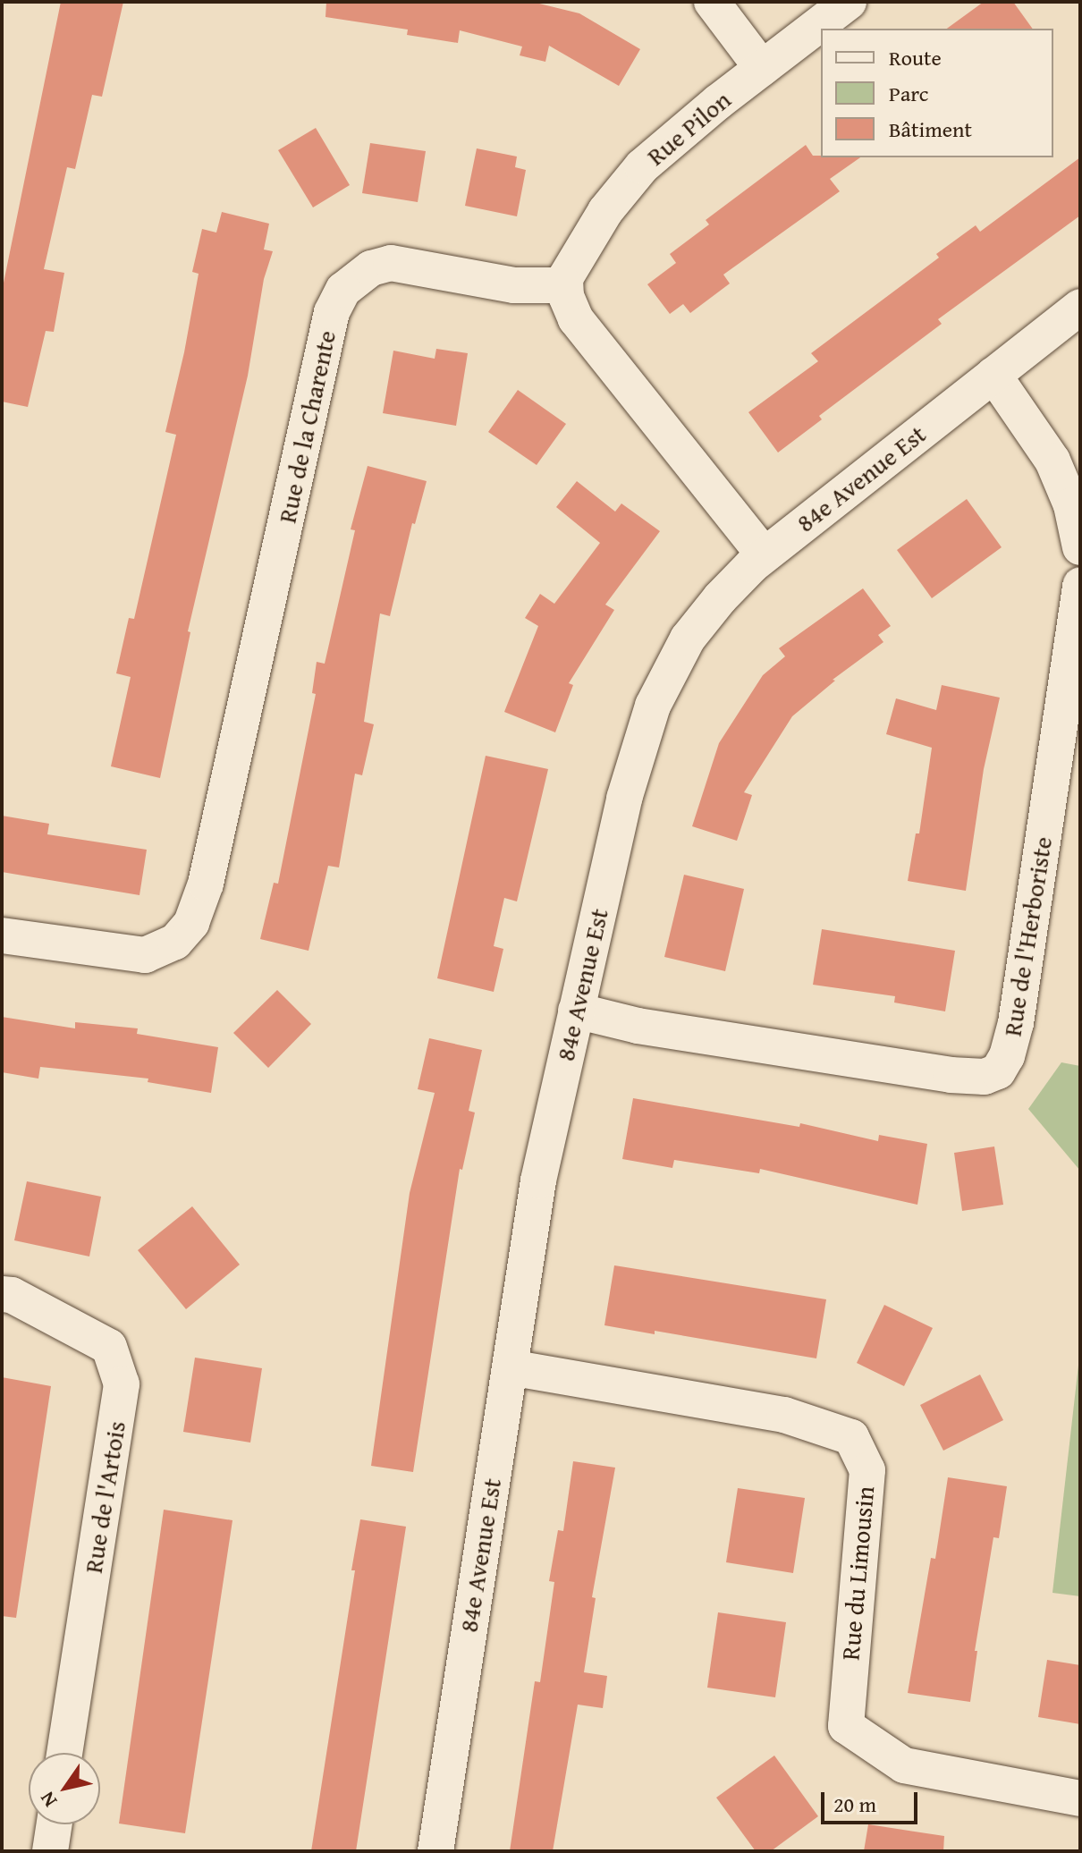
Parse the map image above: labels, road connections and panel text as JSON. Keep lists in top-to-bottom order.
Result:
{
  "streets": {
    "street": [
      "Rue Pilon",
      "Rue de la Charente",
      "84e Avenue Est",
      "Rue de l'Herboriste",
      "Rue de l'Artois",
      "Rue du Limousin"
    ]
  },
  "crossings": [
    ["Rue Pilon", "Rue de la Charente"],
    ["84e Avenue Est", "Rue de l'Herboriste"],
    ["84e Avenue Est", "Rue du Limousin"]
  ],
  "legend": ["Route", "Parc", "Bâtiment"],
  "scale_bar": "20 m",
  "north": "bottom left"
}
